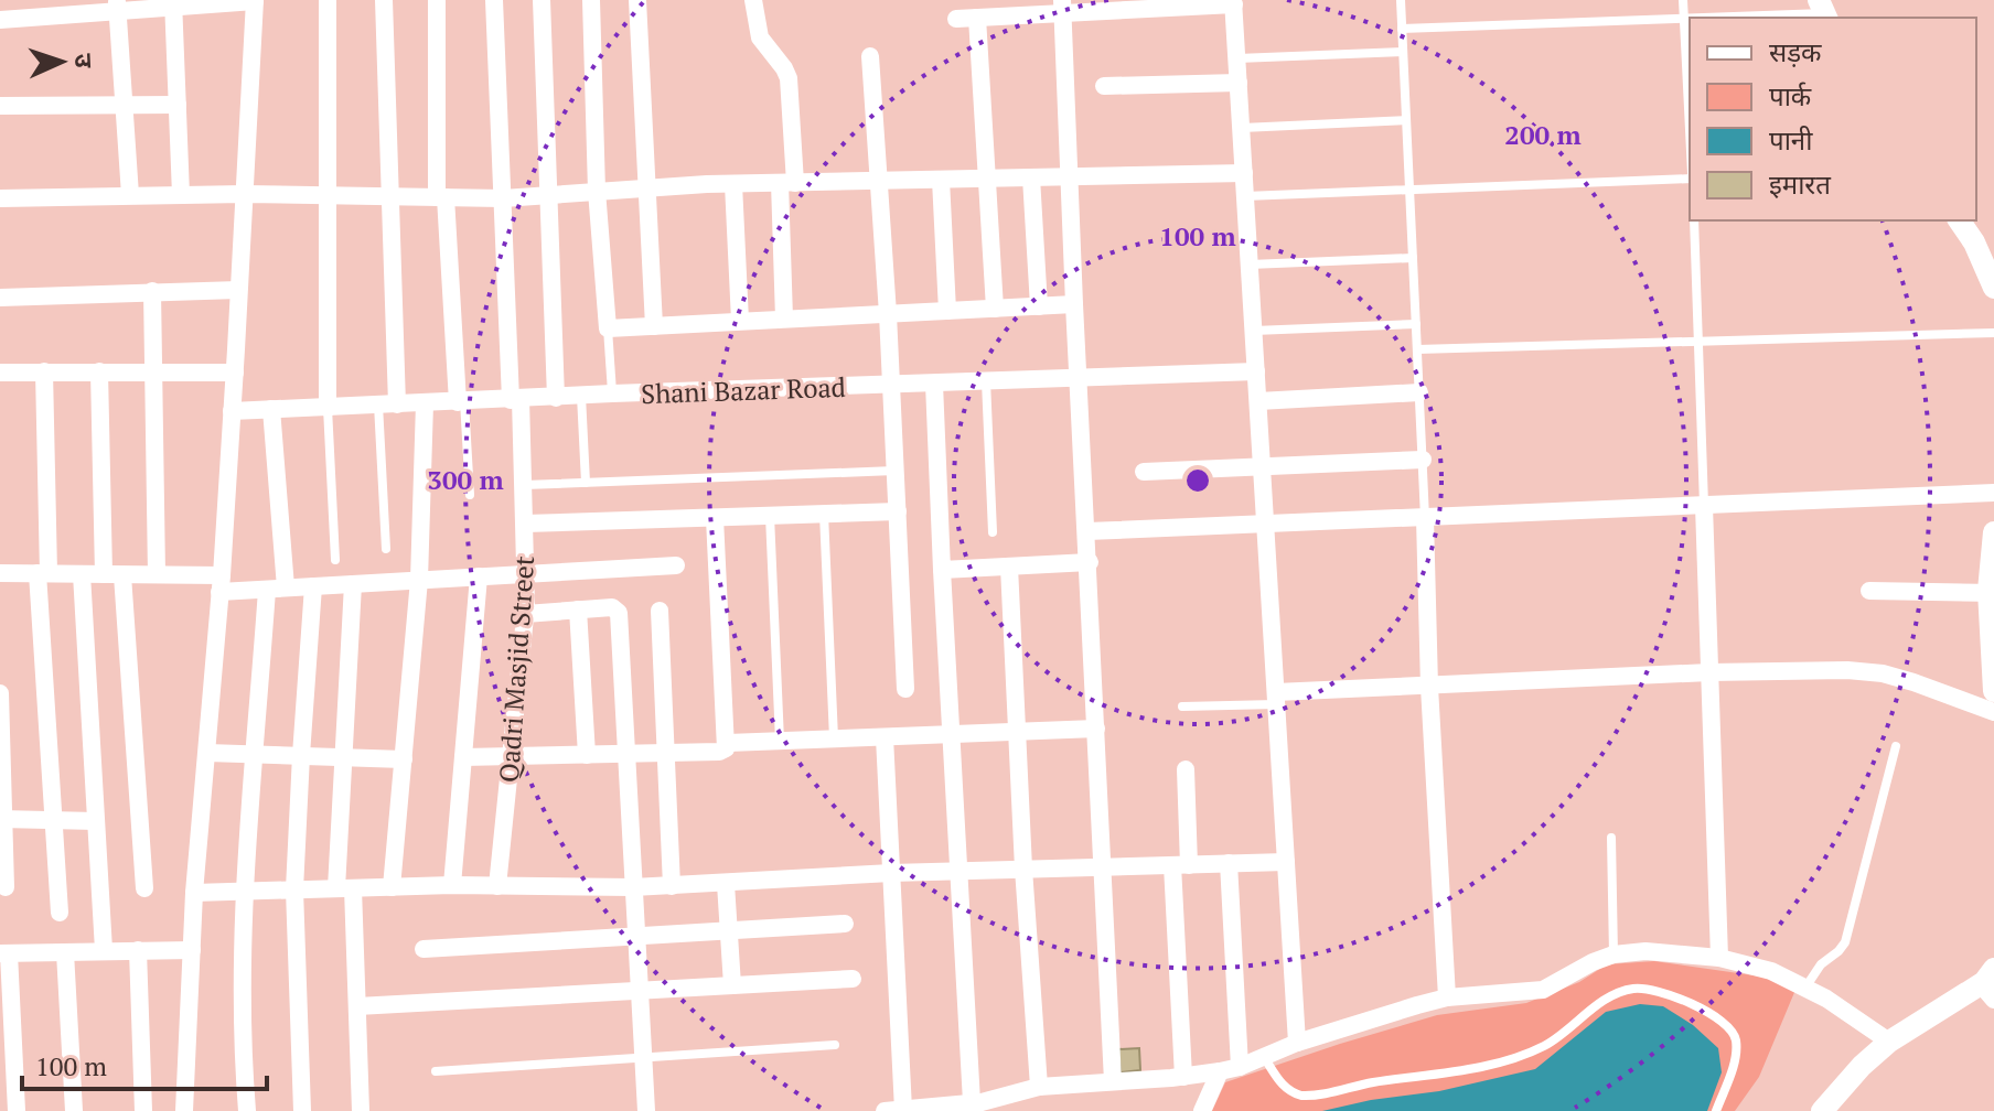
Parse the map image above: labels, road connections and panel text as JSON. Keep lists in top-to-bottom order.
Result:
{
  "streets": {
    "street": ["Shani Bazar Road", "Qadri Masjid Street"]
  },
  "crossings": [
    ["Shani Bazar Road", "Qadri Masjid Street"]
  ],
  "legend": [
    "सड़क",
    "पार्क",
    "पानी",
    "इमारत"
  ],
  "scale_bar": "100 m",
  "north": "right",
  "rings": ["200 m", "100 m", "300 m"]
}
